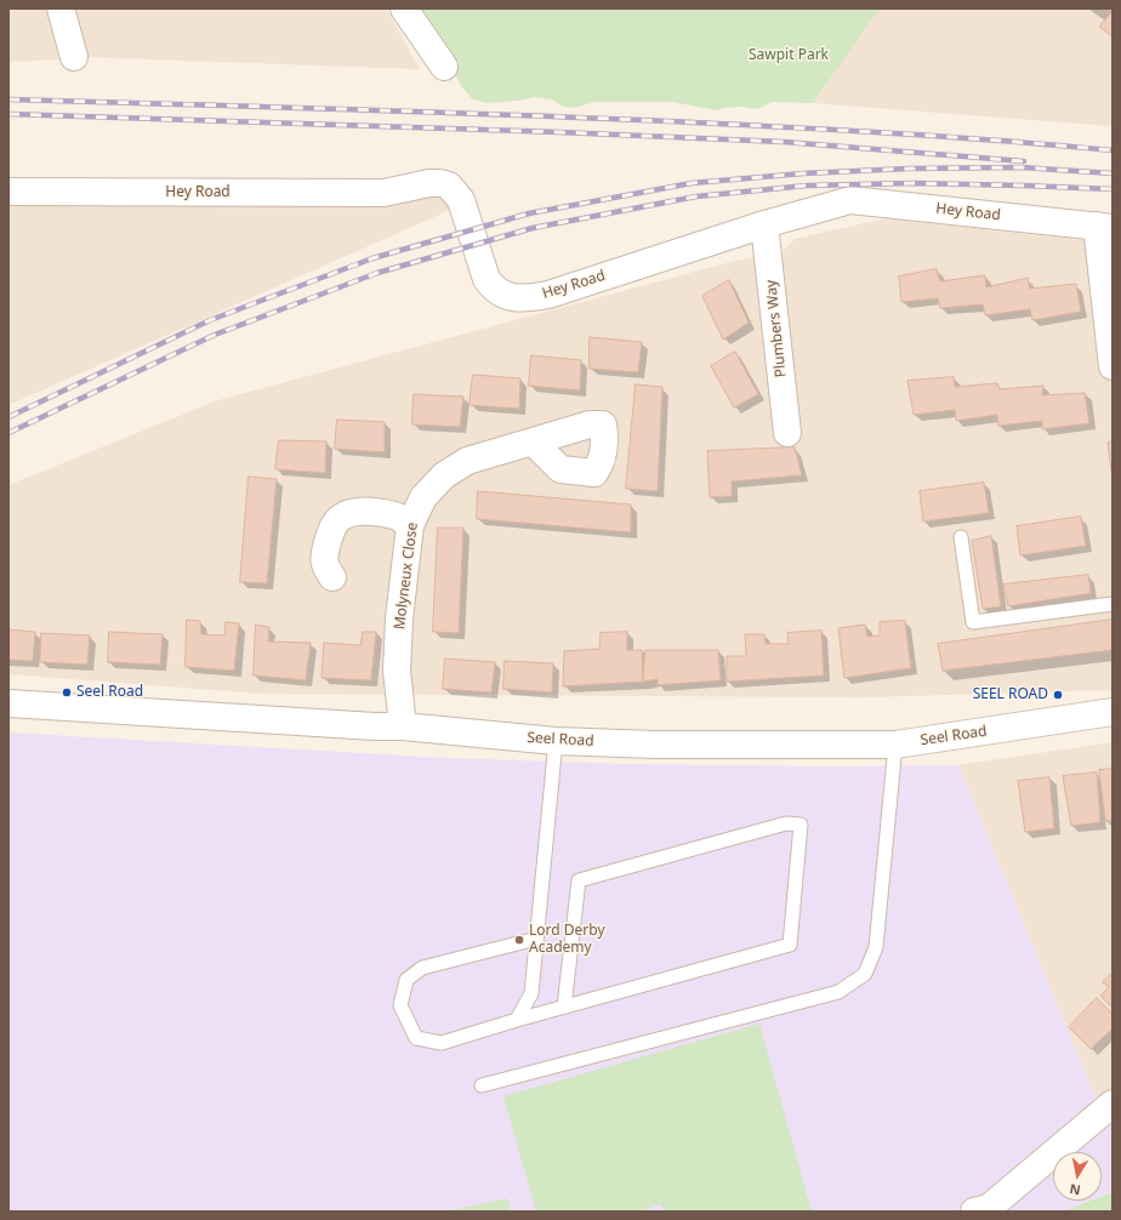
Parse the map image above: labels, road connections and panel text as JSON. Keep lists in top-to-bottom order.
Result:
{
  "streets": {
    "street": [
      "Hey Road",
      "Plumbers Way",
      "Molyneux Close",
      "Seel Road"
    ]
  },
  "crossings": [
    ["Hey Road", "Plumbers Way"],
    ["Molyneux Close", "Seel Road"]
  ],
  "parks": ["Sawpit Park"],
  "places": ["Seel Road", "SEEL ROAD", "Lord Derby Academy"],
  "north": "bottom"
}
